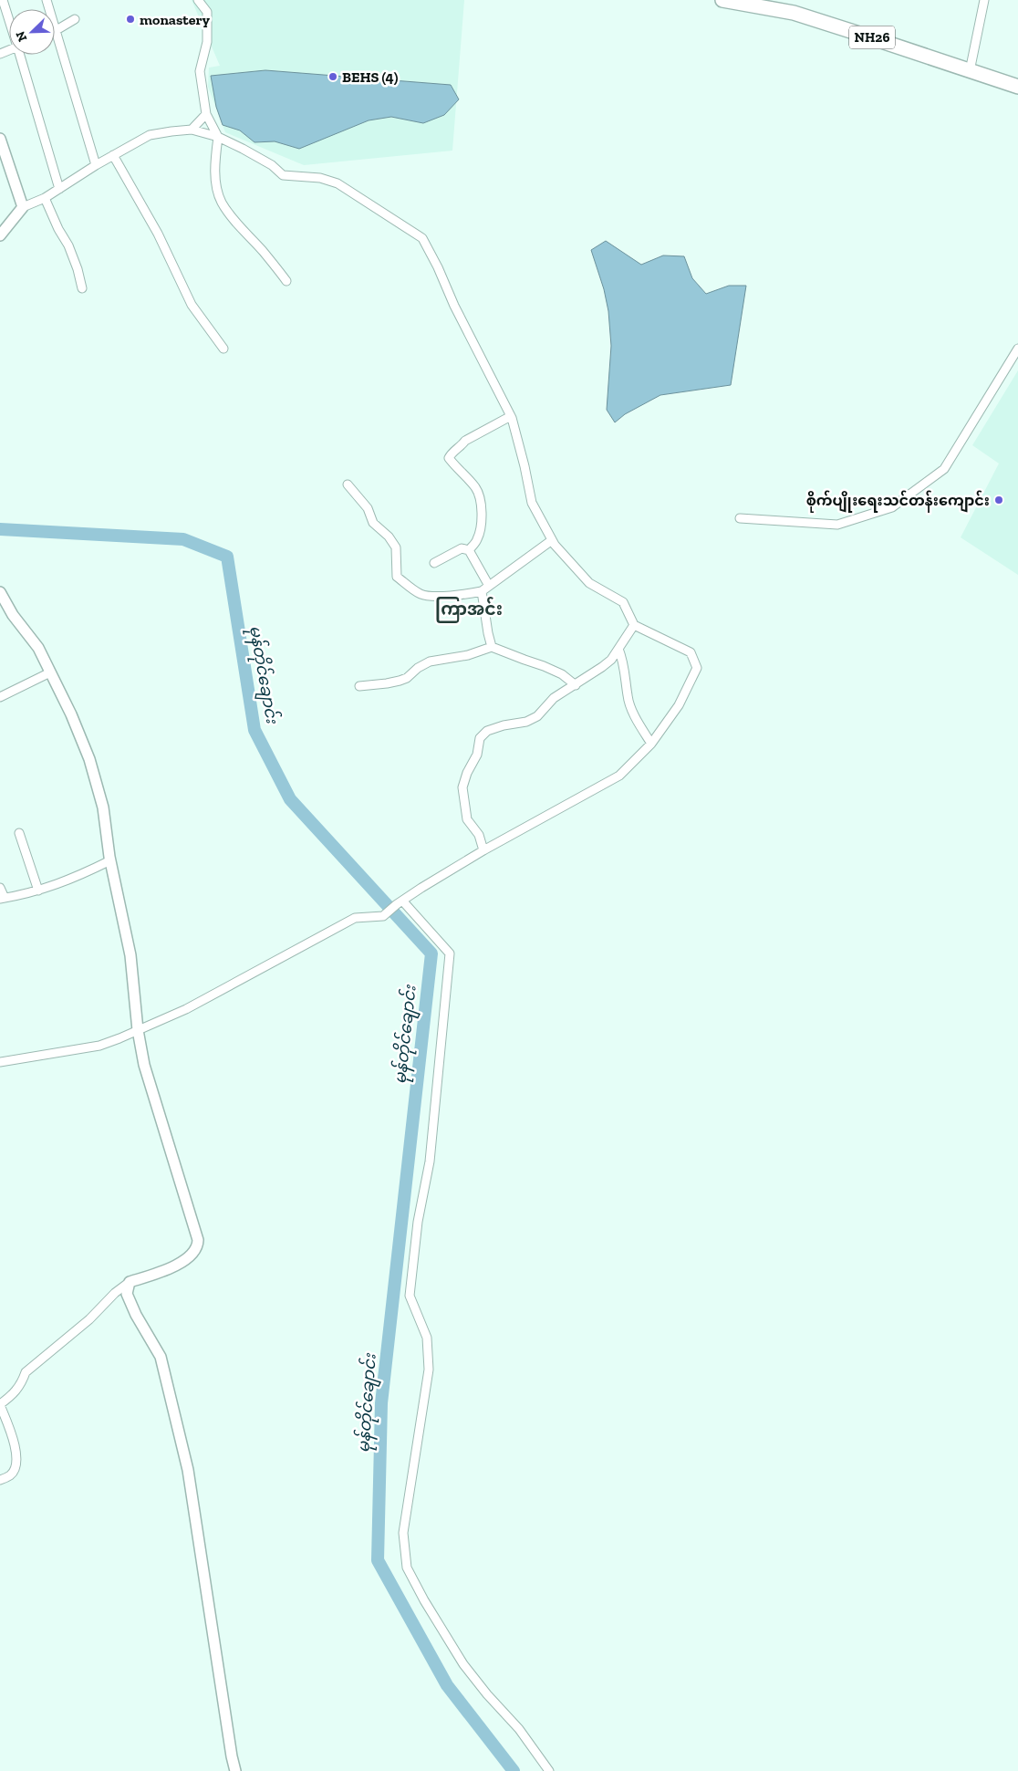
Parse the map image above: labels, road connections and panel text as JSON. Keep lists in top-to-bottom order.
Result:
{
  "streets": {
    "highway": ["NH26"]
  },
  "districts": ["ကြာအင်း"],
  "water": ["မုန်တိုင်ချောင်း"],
  "places": ["monastery", "BEHS (4)", "စိုက်ပျိုးရေးသင်တန်းကျောင်း"],
  "north": "bottom left"
}
